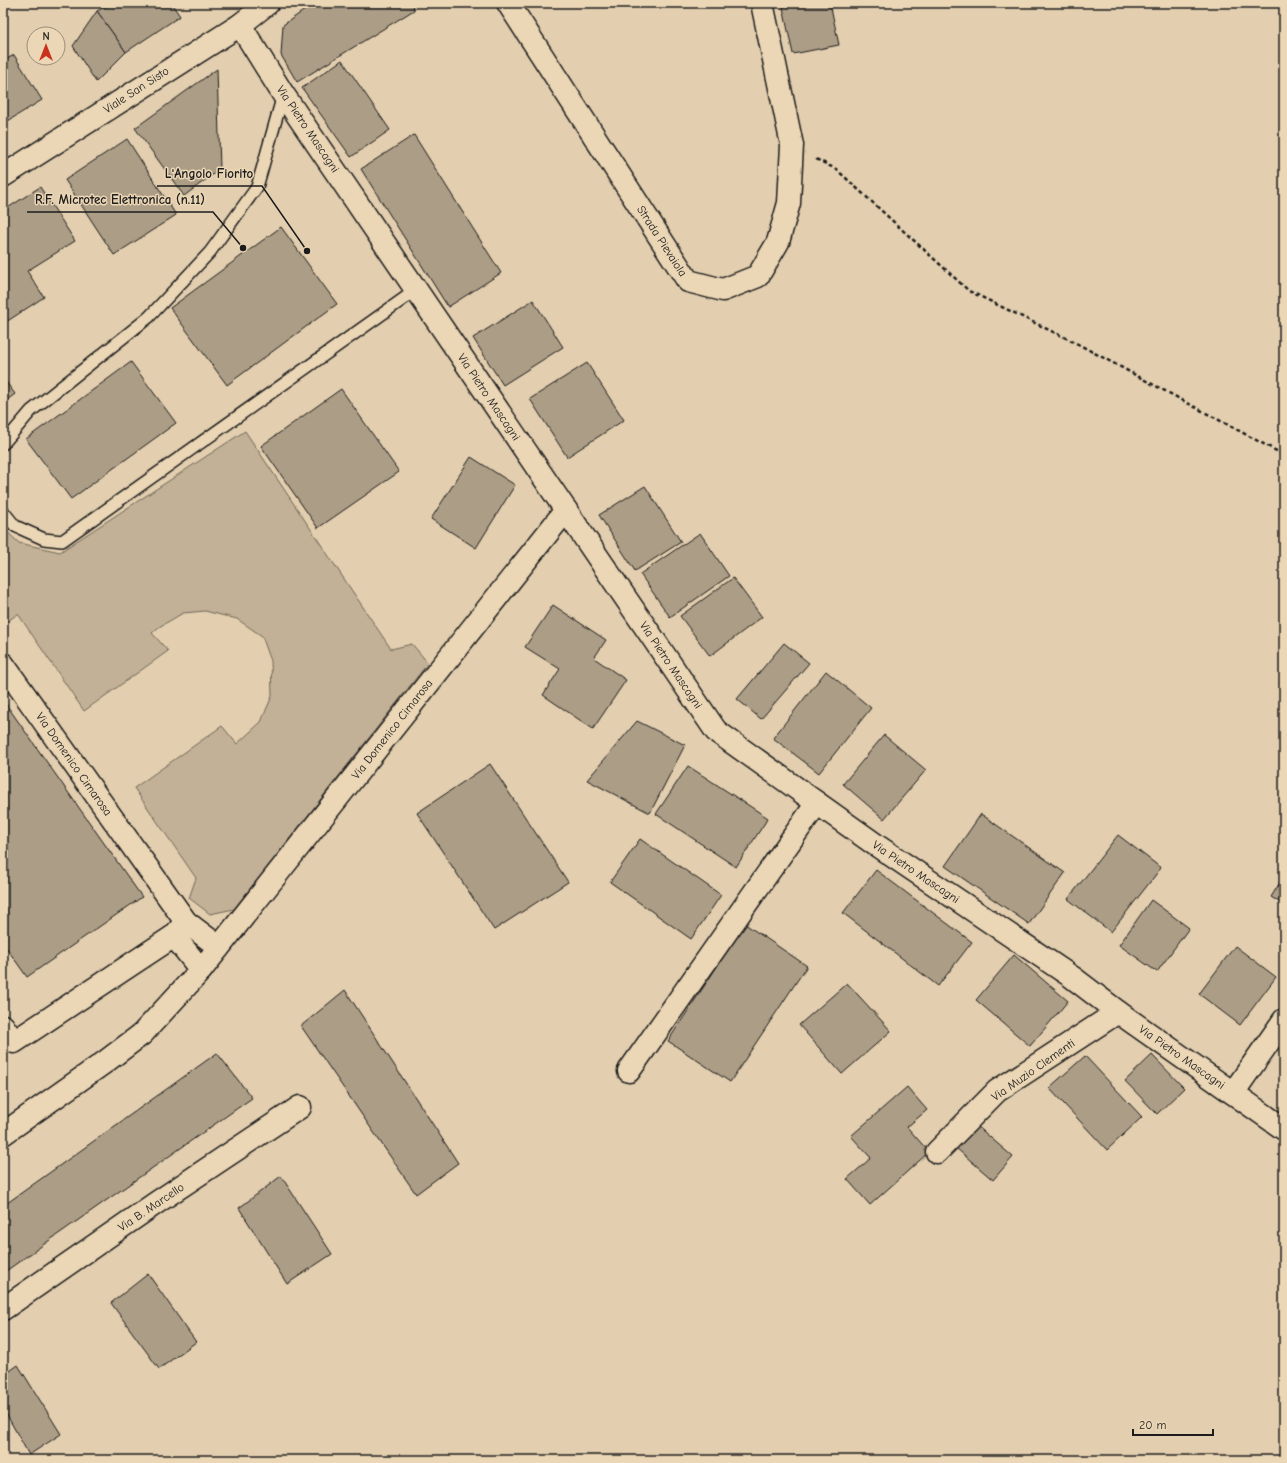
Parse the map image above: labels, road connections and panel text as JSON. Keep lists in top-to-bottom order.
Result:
{
  "streets": {
    "street": [
      "Viale San Sisto",
      "Via Pietro Mascagni",
      "Strada Pievaiola",
      "Via Domenico Cimarosa",
      "Via Muzio Clementi",
      "Via B. Marcello"
    ]
  },
  "crossings": [
    ["Viale San Sisto", "Via Pietro Mascagni"],
    ["Via Pietro Mascagni", "Via Domenico Cimarosa"],
    ["Via Pietro Mascagni", "Via Muzio Clementi"]
  ],
  "places": ["R.F. Microtec Elettronica (n.11)", "L'Angolo Fiorito"],
  "scale_bar": "20 m",
  "north": "top"
}
